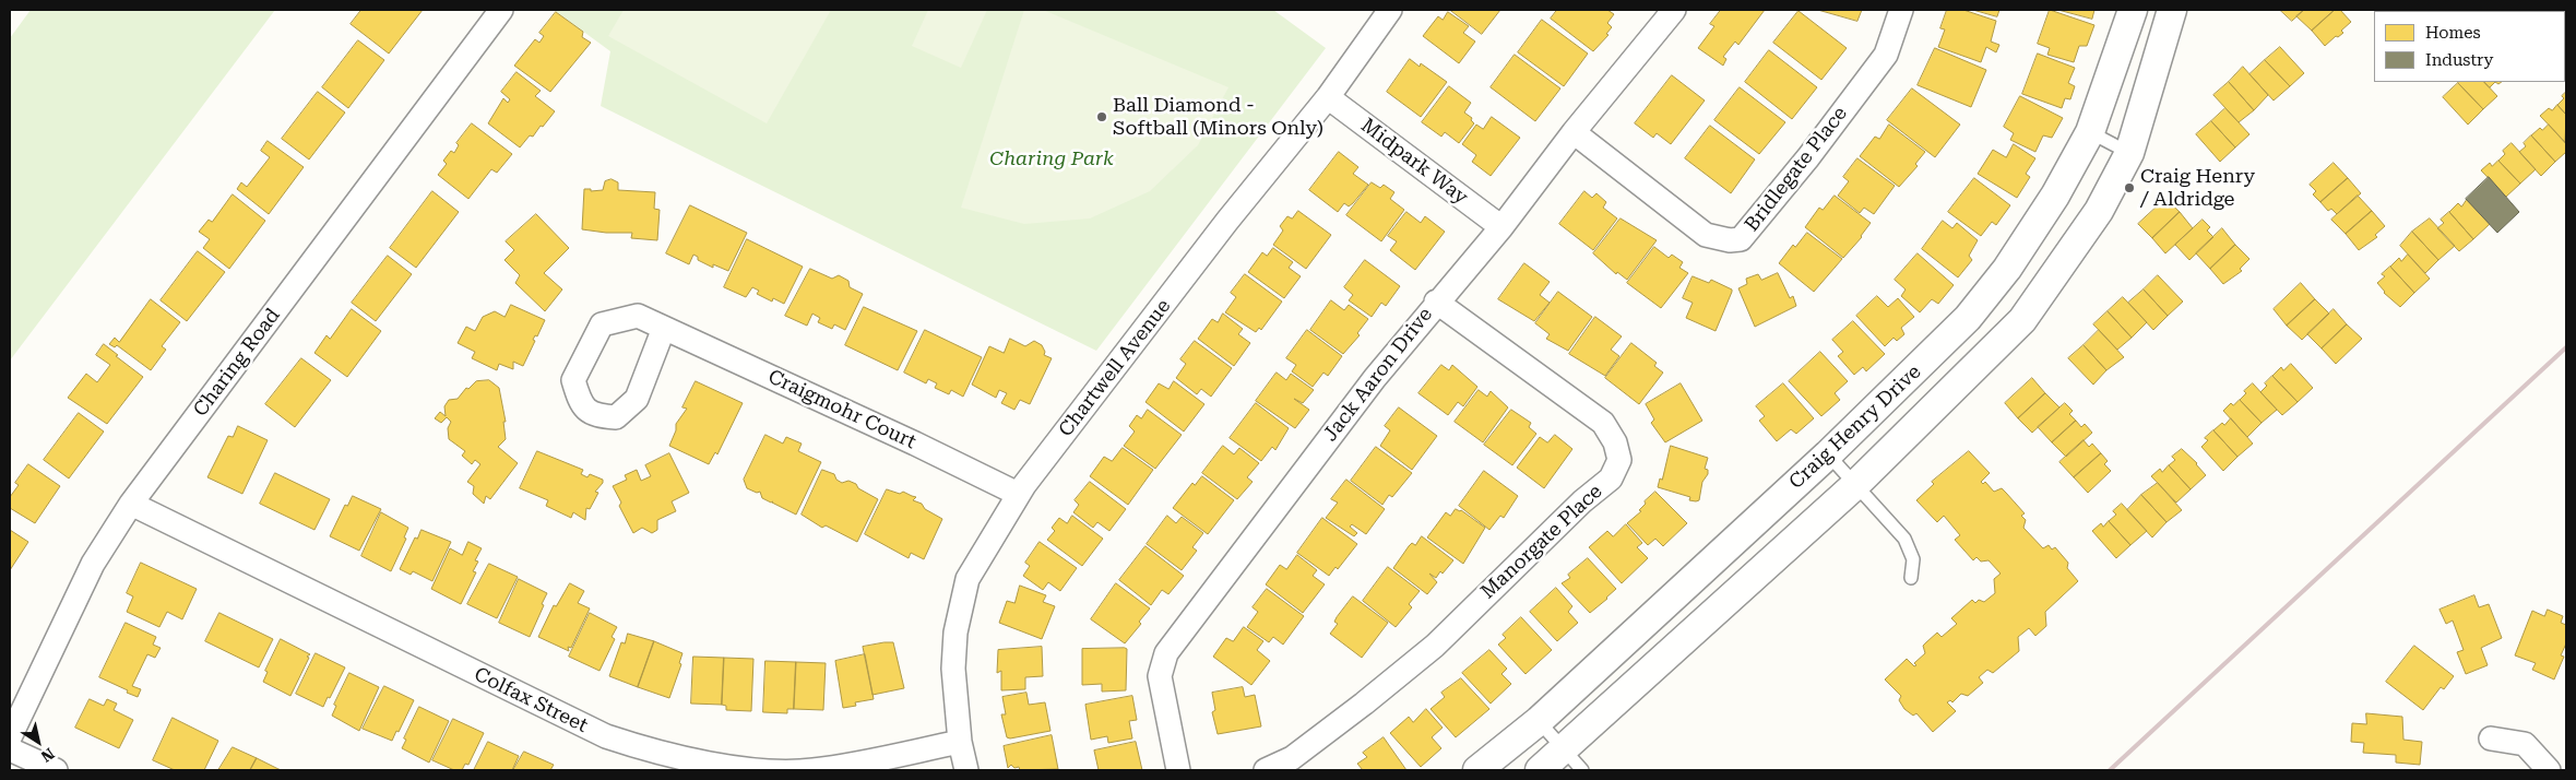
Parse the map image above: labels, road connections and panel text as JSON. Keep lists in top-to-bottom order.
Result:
{
  "streets": {
    "street": [
      "Midpark Way",
      "Bridlegate Place",
      "Charing Road",
      "Chartwell Avenue",
      "Jack Aaron Drive",
      "Craigmohr Court",
      "Craig Henry Drive",
      "Manorgate Place",
      "Colfax Street"
    ]
  },
  "crossings": [
    ["Midpark Way", "Chartwell Avenue"],
    ["Midpark Way", "Jack Aaron Drive"],
    ["Bridlegate Place", "Jack Aaron Drive"],
    ["Charing Road", "Colfax Street"],
    ["Chartwell Avenue", "Craigmohr Court"],
    ["Chartwell Avenue", "Colfax Street"],
    ["Jack Aaron Drive", "Manorgate Place"]
  ],
  "parks": ["Charing Park"],
  "places": ["Ball Diamond - Softball (Minors Only)", "Craig Henry / Aldridge"],
  "legend": ["Homes", "Industry"],
  "north": "bottom right"
}
